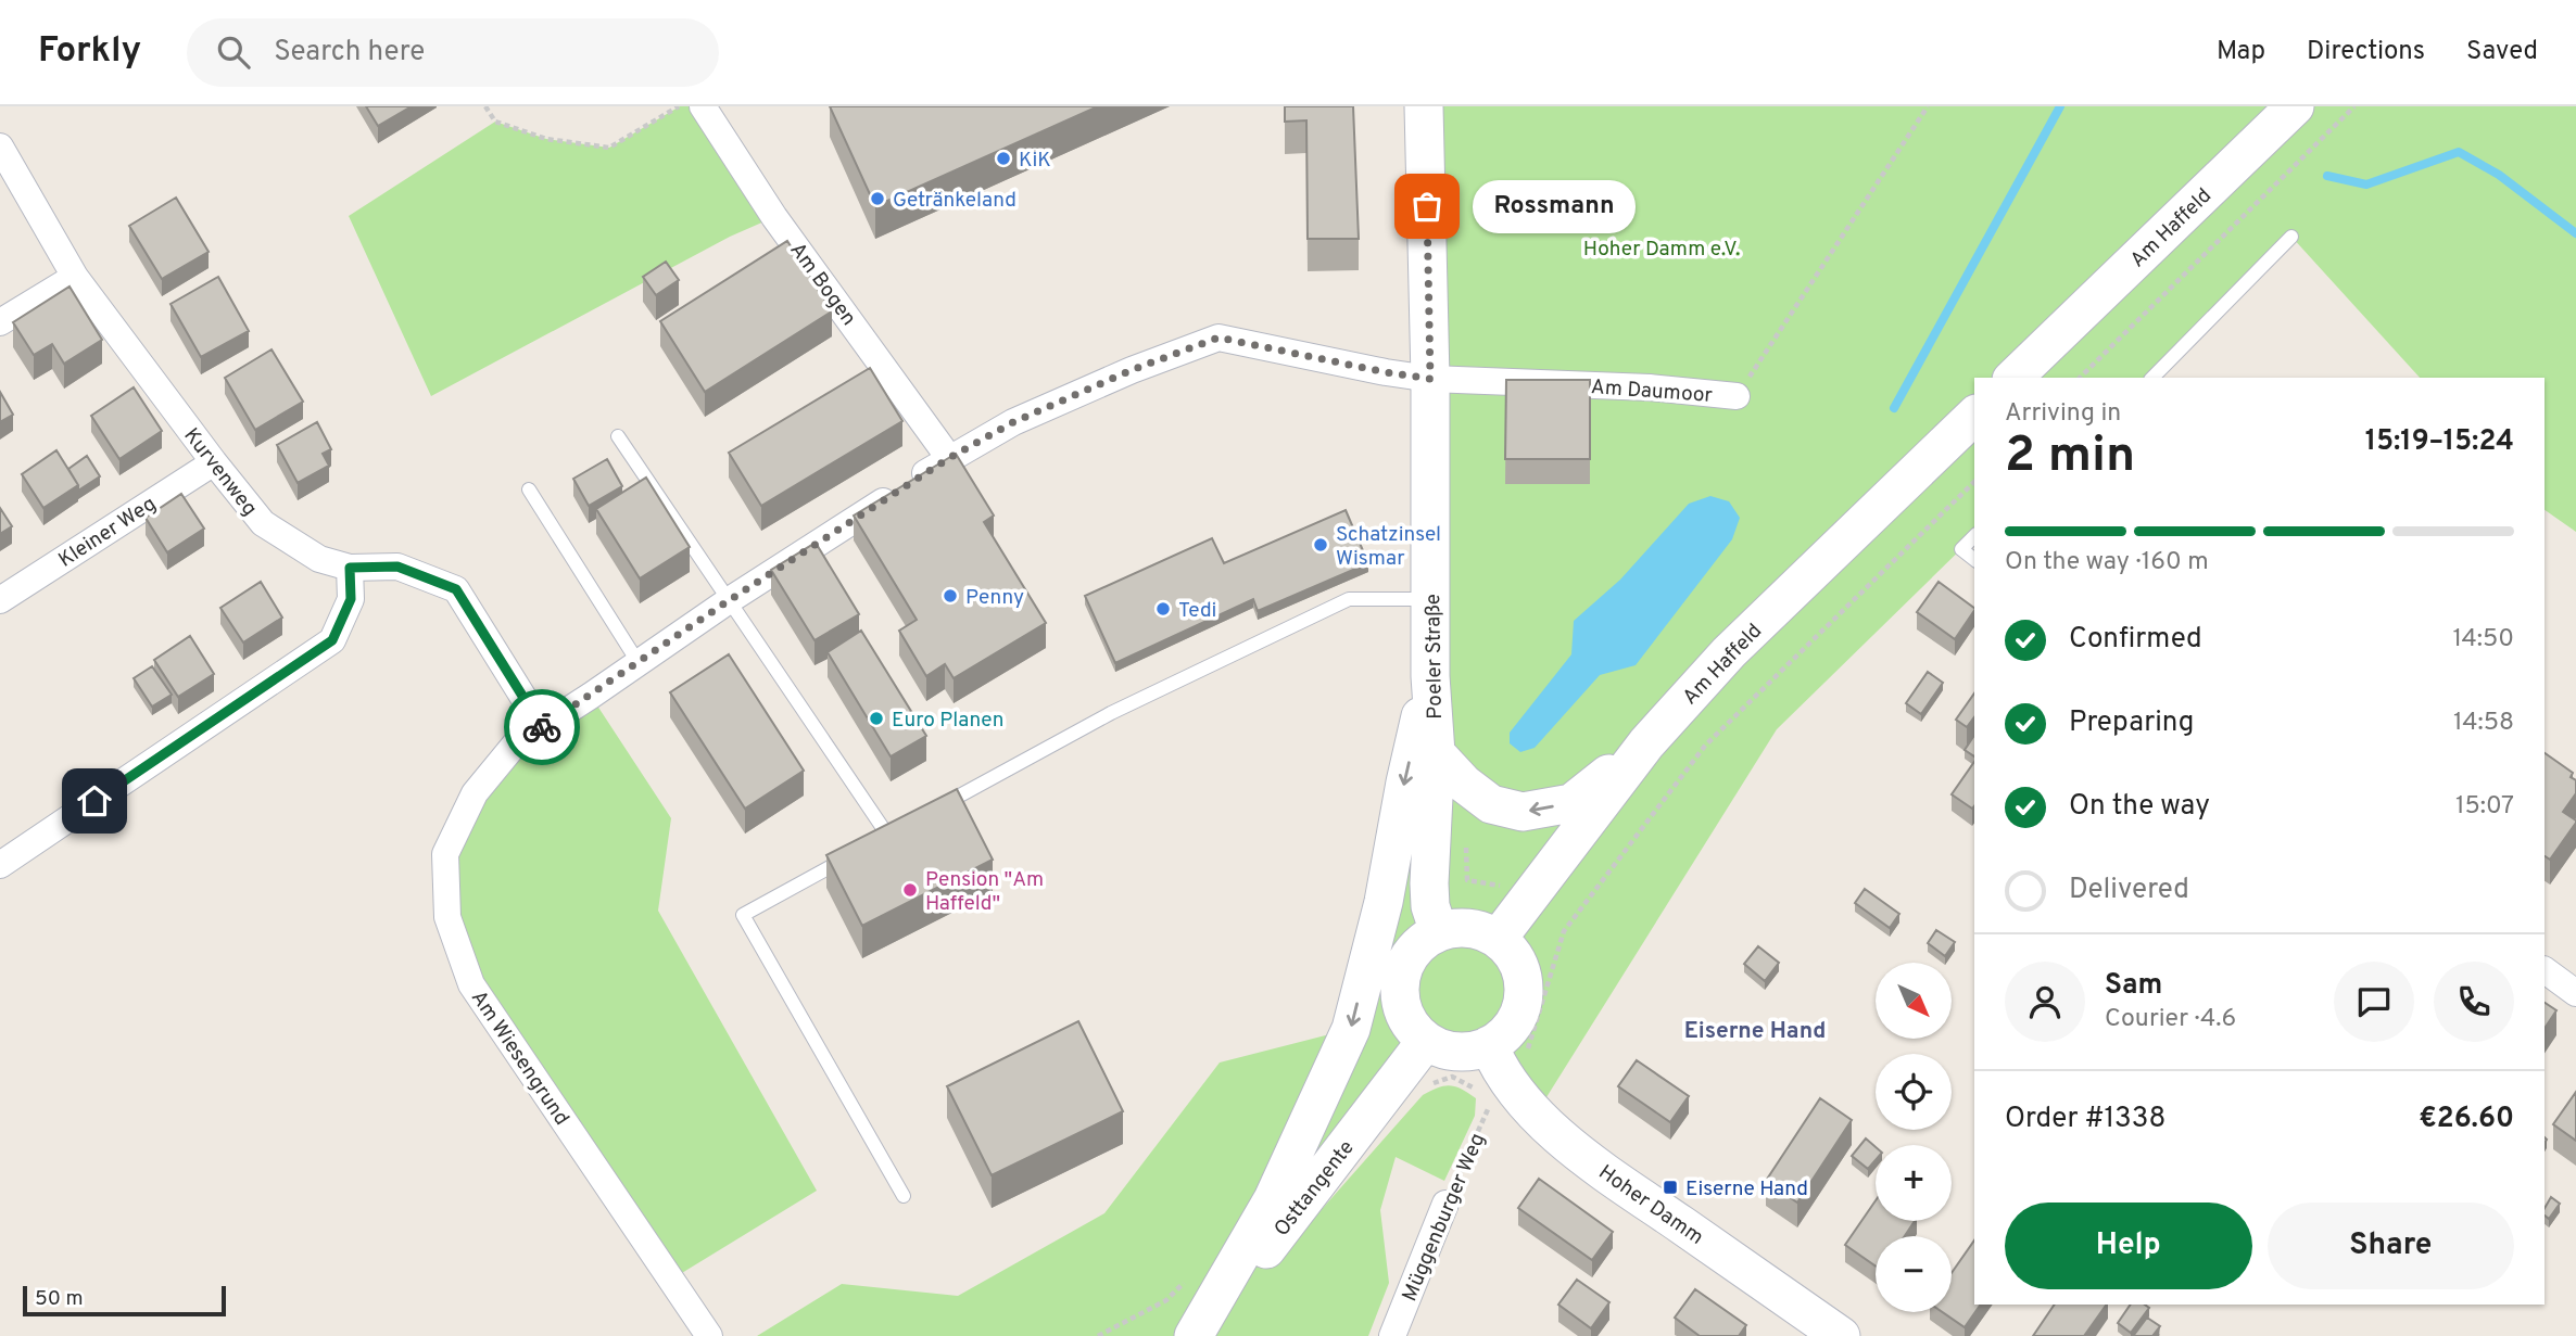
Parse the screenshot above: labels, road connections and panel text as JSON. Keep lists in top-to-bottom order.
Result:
{
  "streets": {
    "main road": [
      "Am Haffeld",
      "Poeler Straße",
      "Osttangente",
      "Hoher Damm"
    ],
    "street": [
      "Am Bogen",
      "Am Daumoor",
      "Kurvenweg",
      "Kleiner Weg",
      "Am Wiesengrund",
      "Müggenburger Weg"
    ]
  },
  "crossings": [
    ["Am Haffeld", "Poeler Straße"],
    ["Am Haffeld", "Osttangente"],
    ["Am Haffeld", "Hoher Damm"],
    ["Am Bogen", "Am Wiesengrund"],
    ["Am Daumoor", "Poeler Straße"],
    ["Am Daumoor", "Am Wiesengrund"],
    ["Kurvenweg", "Kleiner Weg"],
    ["Kurvenweg", "Am Wiesengrund"],
    ["Poeler Straße", "Am Wiesengrund"],
    ["Poeler Straße", "Osttangente"],
    ["Poeler Straße", "Hoher Damm"],
    ["Osttangente", "Hoher Damm"]
  ],
  "districts": ["Eiserne Hand"],
  "parks": ["Hoher Damm e.V."],
  "places": {
    "other": [
      "KiK",
      "Getränkeland",
      "Rossmann",
      "Schatzinsel Wismar",
      "Penny",
      "Tedi",
      "Euro Planen",
      "Pension \"Am Haffeld\""
    ],
    "transit": ["Eiserne Hand"]
  },
  "scale_bar": "50 m",
  "north": "bottom right",
  "page": {
    "header": "Forkly",
    "search": "Search here",
    "nav": ["Map", "Directions", "Saved"],
    "bubble": "Rossmann",
    "heading": ["2 min", "Arriving in", "15:19–15:24"],
    "panel": [
      "Sam",
      "Courier · 4.6",
      "Order #1338",
      "€26.60"
    ],
    "bar": "On the way · 160 m",
    "list": [
      ["Confirmed", "14:50"],
      ["Preparing", "14:58"],
      ["On the way", "15:07"],
      "Delivered"
    ],
    "map_buttons": ["+", "−"],
    "buttons": ["Help", "Share"],
    "scale": "50 m"
  }
}
